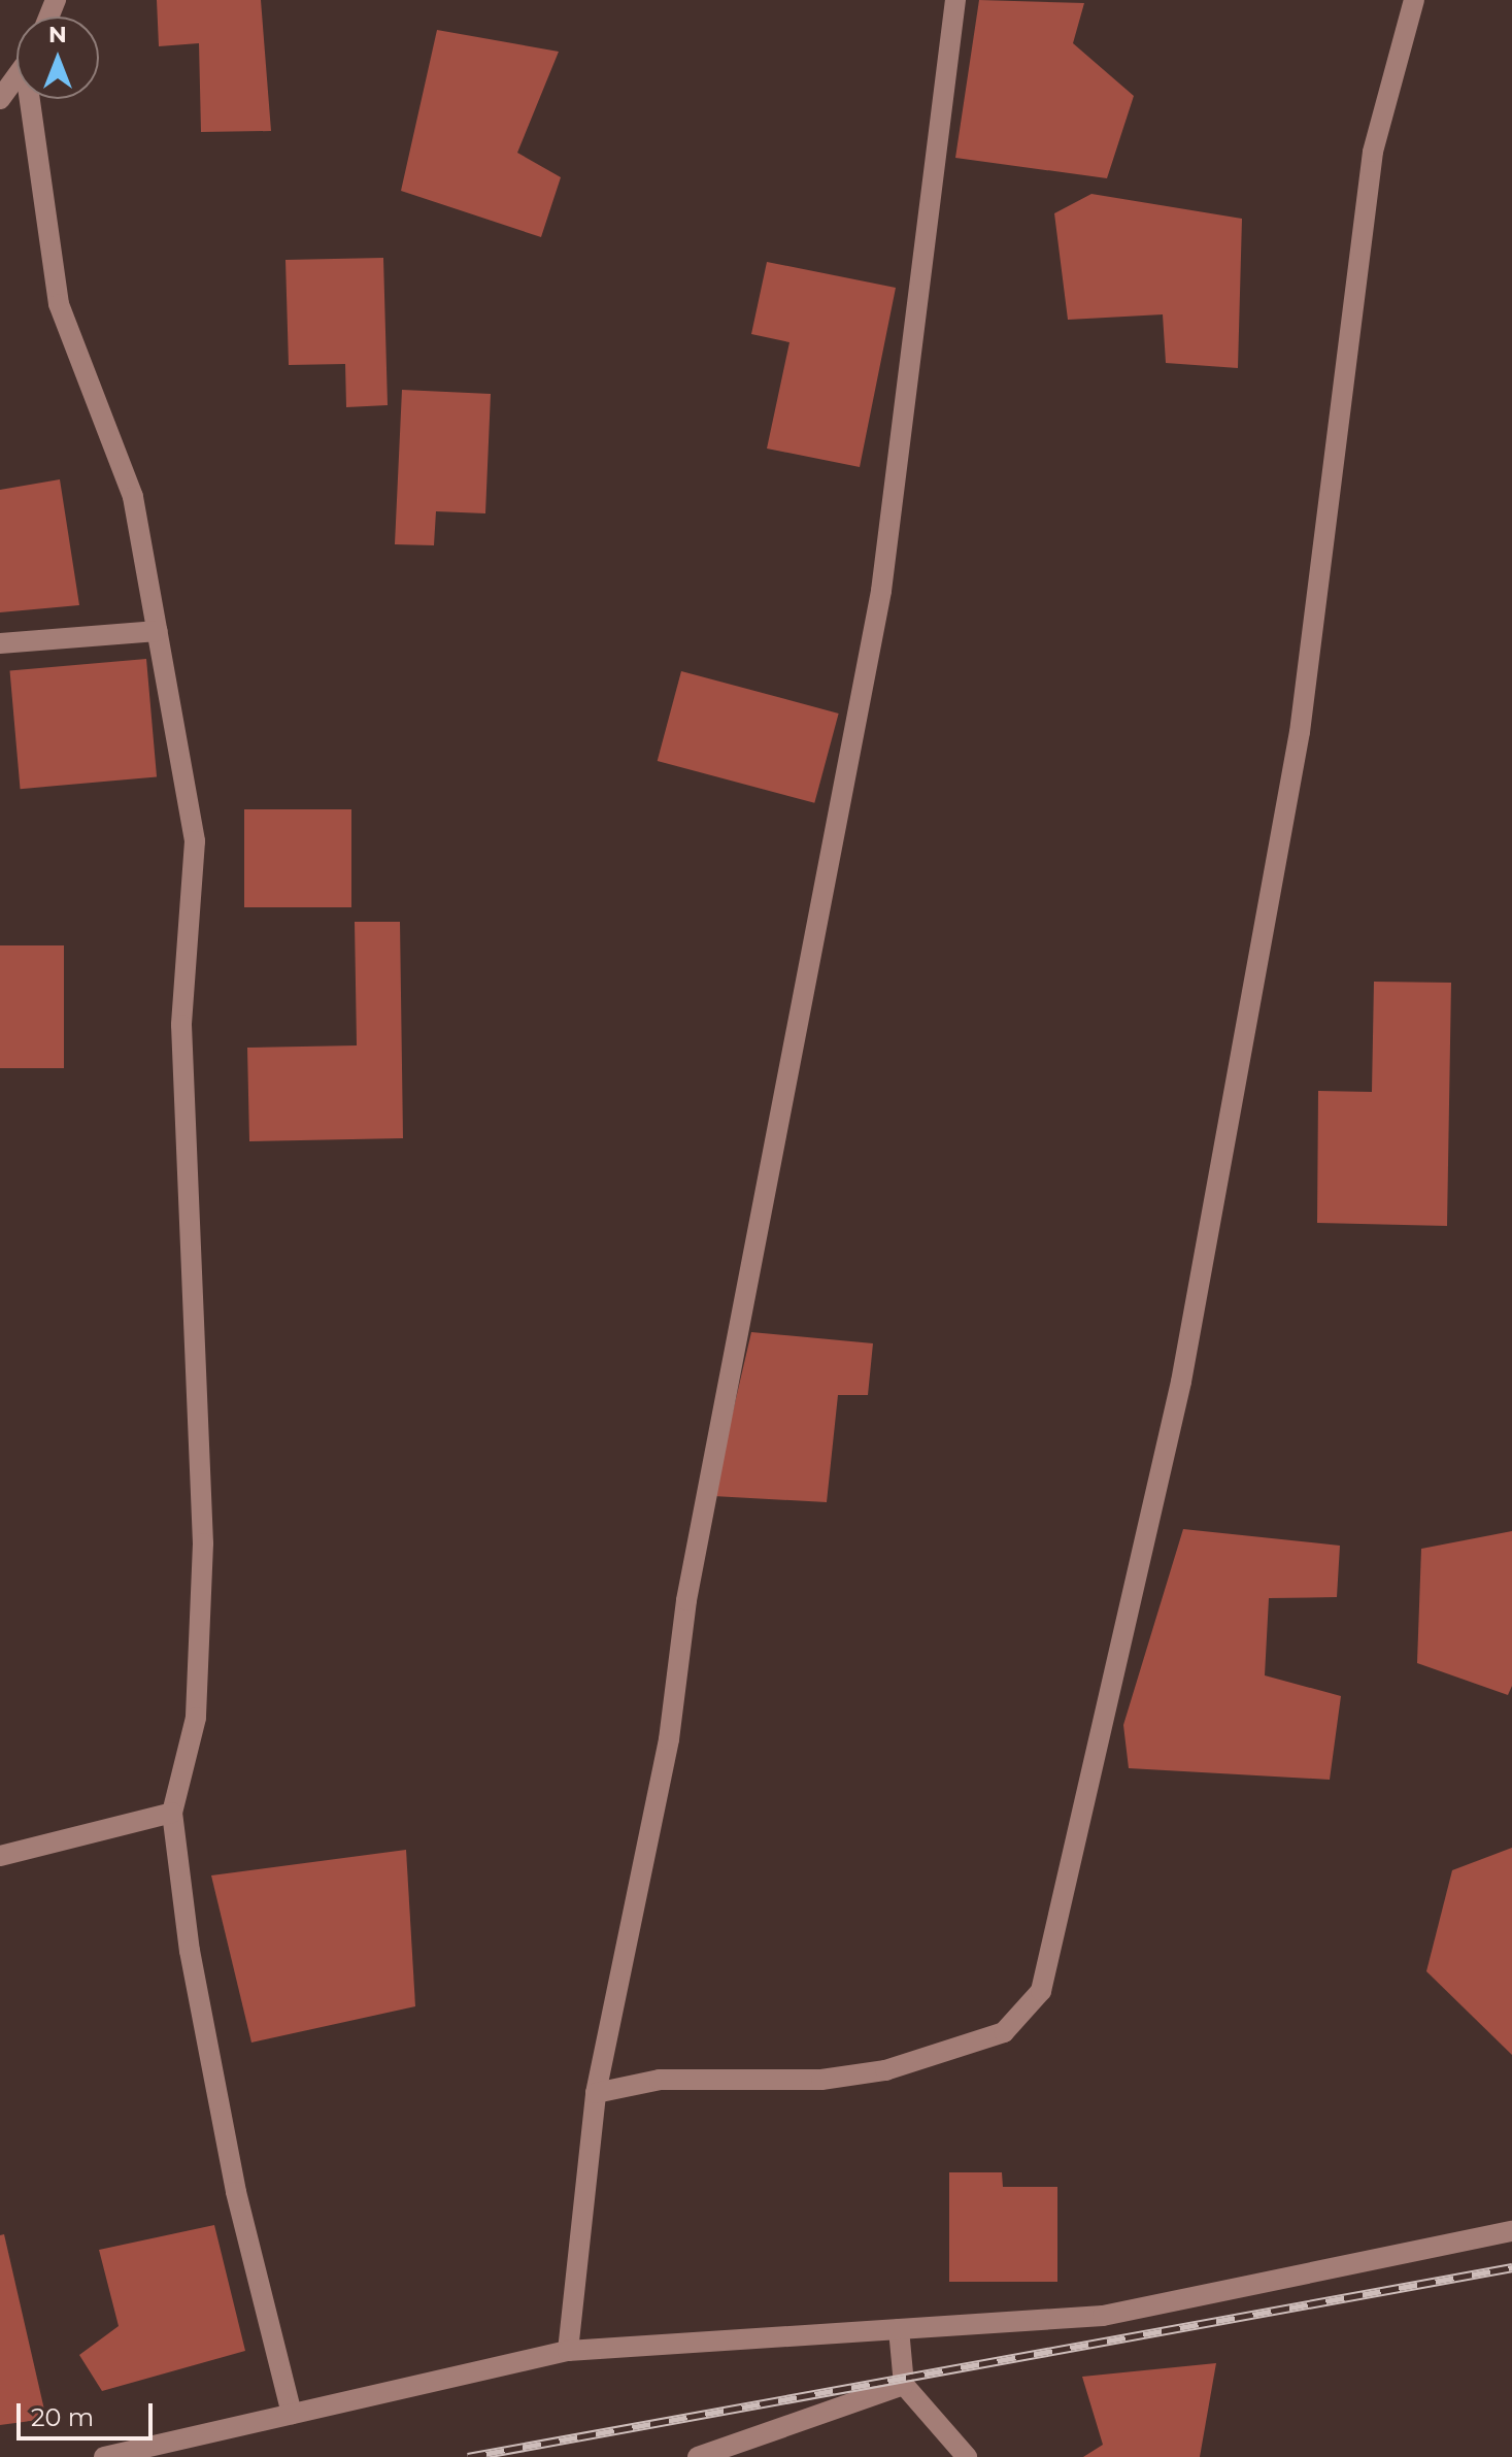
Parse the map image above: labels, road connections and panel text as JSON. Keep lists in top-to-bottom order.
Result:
{
  "scale_bar": "20 m",
  "north": "top"
}
